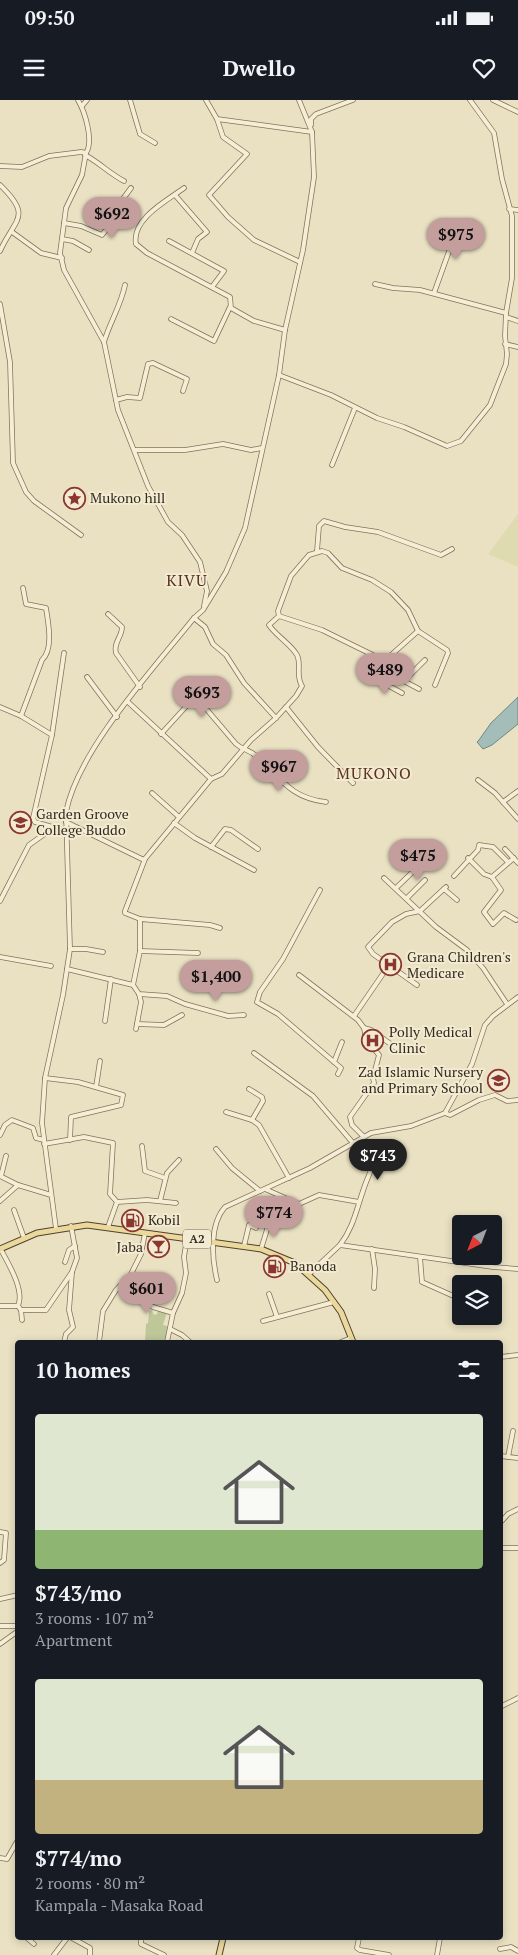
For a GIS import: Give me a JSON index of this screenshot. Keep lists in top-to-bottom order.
{
  "streets": {
    "main road": ["A2"]
  },
  "districts": ["KIVU", "MUKONO"],
  "places": {
    "place": ["Mukono hill"],
    "school or university": ["Garden Groove College Buddo", "Zad Islamic Nursery and Primary School"],
    "hospital": ["Grana Children's Medicare", "Polly Medical Clinic"],
    "fuel station": ["Kobil", "Banoda"],
    "bar": ["Jaba"]
  },
  "north": "bottom left",
  "page": {
    "status": "09:50",
    "header": "Dwello",
    "price": [
      "$692",
      "$975",
      "$489",
      "$693",
      "$967",
      "$475",
      "$1,400",
      "$743",
      "$774",
      "$601"
    ],
    "heading": "10 homes",
    "list": [
      {
        "name": "$743/mo",
        "note": "3 rooms · 107 m² · Apartment"
      },
      {
        "name": "$774/mo",
        "note": "2 rooms · 80 m² · Kampala - Masaka Road"
      }
    ]
  }
}
